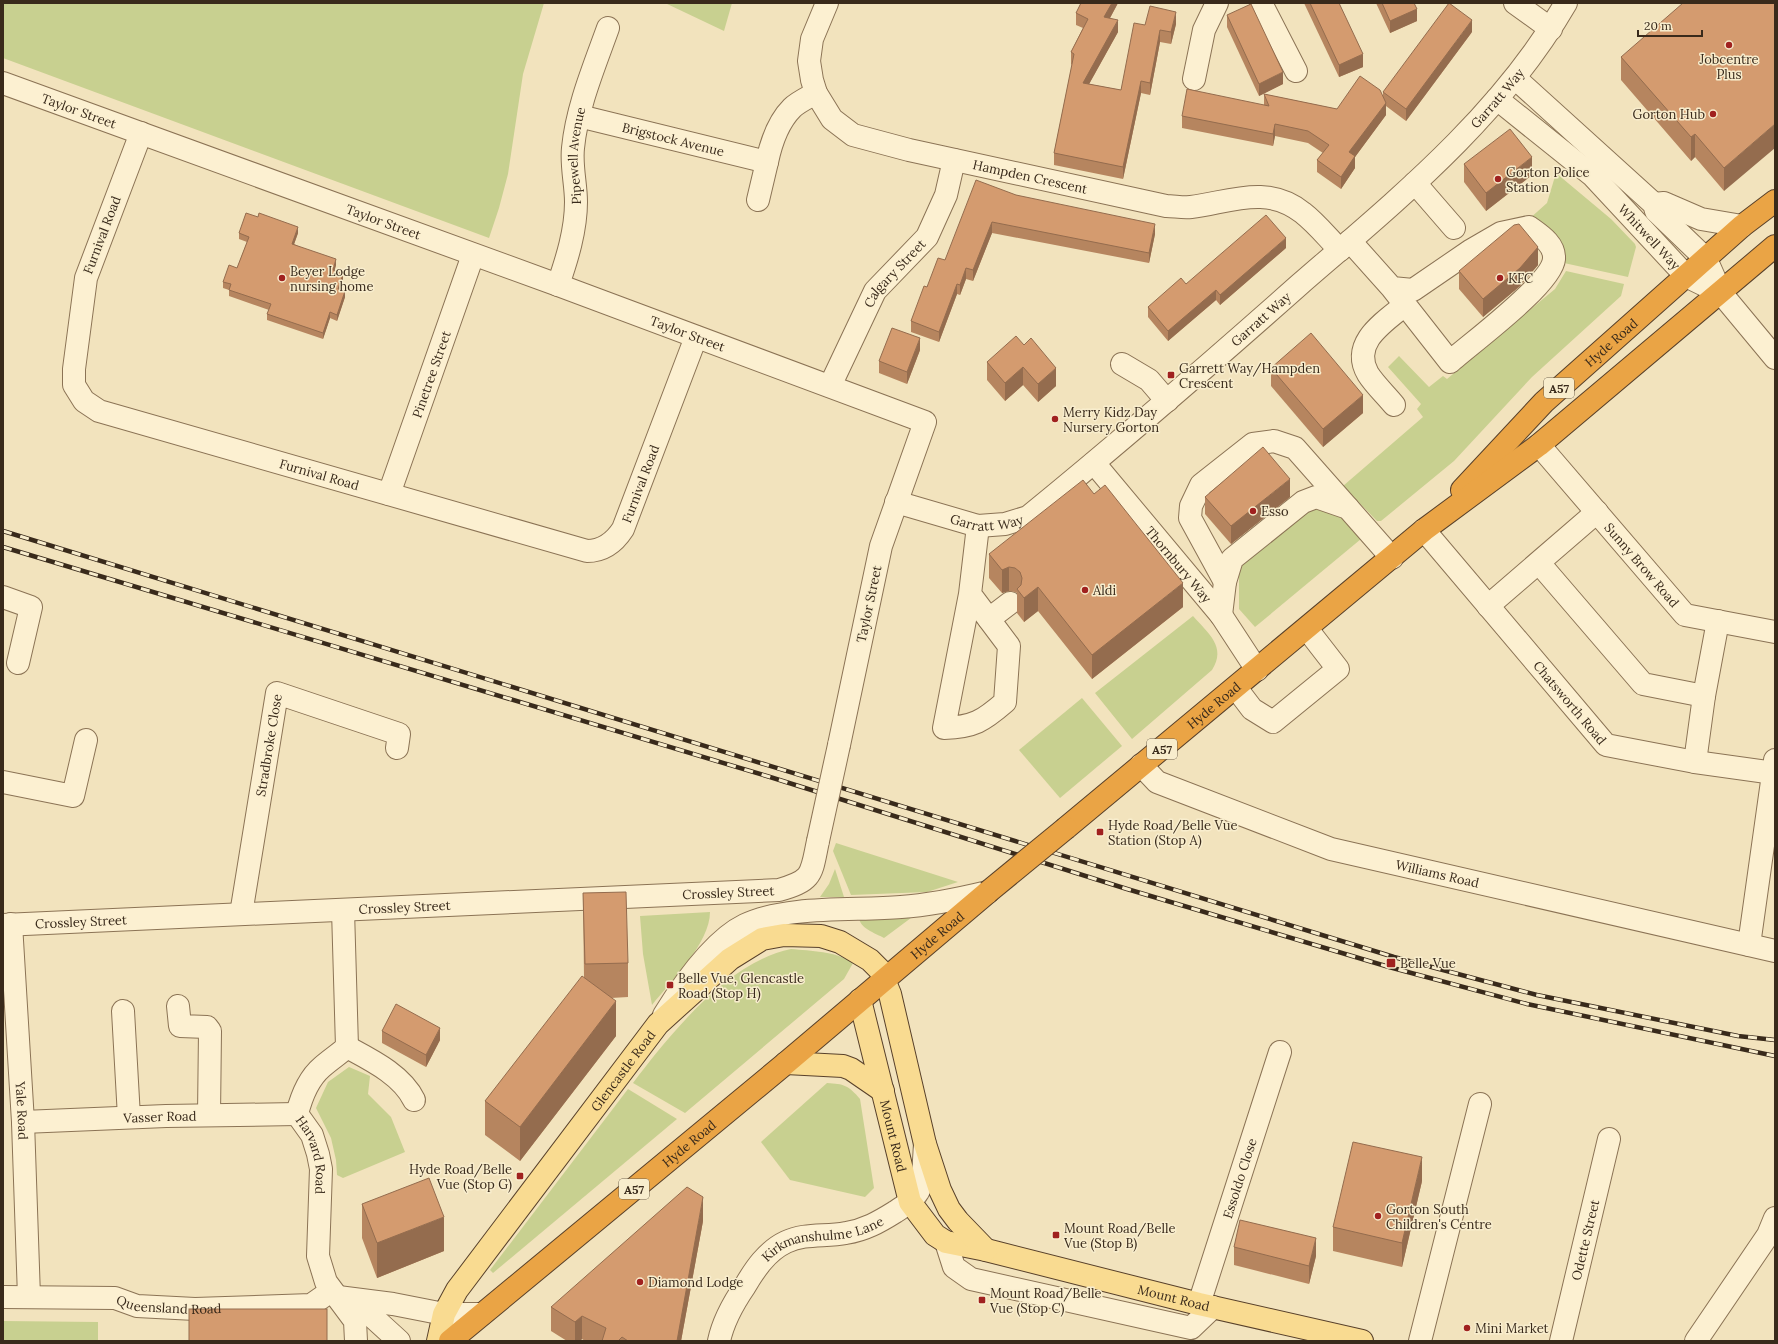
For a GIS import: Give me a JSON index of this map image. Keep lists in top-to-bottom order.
{
  "streets": {
    "highway": ["Hyde Road", "A57"],
    "main road": ["Glencastle Road", "Mount Road"],
    "street": [
      "Garratt Way",
      "Taylor Street",
      "Brigstock Avenue",
      "Pipewell Avenue",
      "Hampden Crescent",
      "Furnival Road",
      "Whitwell Way",
      "Calgary Street",
      "Pinetree Street",
      "Sunny Brow Road",
      "Thornbury Way",
      "Chatsworth Road",
      "Stradbroke Close",
      "Williams Road",
      "Crossley Street",
      "Yale Road",
      "Vasser Road",
      "Harvard Road",
      "Essoldo Close",
      "Kirkmanshulme Lane",
      "Odette Street",
      "Queensland Road"
    ]
  },
  "crossings": [
    ["Garratt Way", "Taylor Street"],
    ["Garratt Way", "Hampden Crescent"],
    ["Garratt Way", "Whitwell Way"],
    ["Garratt Way", "Thornbury Way"],
    ["Taylor Street", "Pipewell Avenue"],
    ["Taylor Street", "Furnival Road"],
    ["Taylor Street", "Calgary Street"],
    ["Taylor Street", "Pinetree Street"],
    ["Taylor Street", "Crossley Street"],
    ["Brigstock Avenue", "Pipewell Avenue"],
    ["Hampden Crescent", "Calgary Street"],
    ["Furnival Road", "Pinetree Street"],
    ["Whitwell Way", "Hyde Road"],
    ["Hyde Road", "Sunny Brow Road"],
    ["Hyde Road", "Thornbury Way"],
    ["Hyde Road", "Chatsworth Road"],
    ["Hyde Road", "Williams Road"],
    ["Hyde Road", "Glencastle Road"],
    ["Hyde Road", "Mount Road"],
    ["Stradbroke Close", "Crossley Street"],
    ["Crossley Street", "Yale Road"],
    ["Yale Road", "Vasser Road"],
    ["Yale Road", "Queensland Road"],
    ["Vasser Road", "Harvard Road"],
    ["Mount Road", "Essoldo Close"],
    ["Mount Road", "Kirkmanshulme Lane"],
    ["Harvard Road", "Queensland Road"]
  ],
  "places": {
    "other": [
      "Jobcentre Plus",
      "Gorton Hub",
      "Gorton Police Station",
      "Beyer Lodge nursing home",
      "KFC",
      "Merry Kidz Day Nursery Gorton",
      "Esso",
      "Aldi",
      "Gorton South Children's Centre",
      "Diamond Lodge",
      "Mini Market"
    ],
    "transit": [
      "Garrett Way/Hampden Crescent",
      "Hyde Road/Belle Vue Station (Stop A)",
      "Belle Vue",
      "Belle Vue, Glencastle Road (Stop H)",
      "Hyde Road/Belle Vue (Stop G)",
      "Mount Road/Belle Vue (Stop B)",
      "Mount Road/Belle Vue (Stop C)"
    ]
  },
  "scale_bar": "20 m"
}
